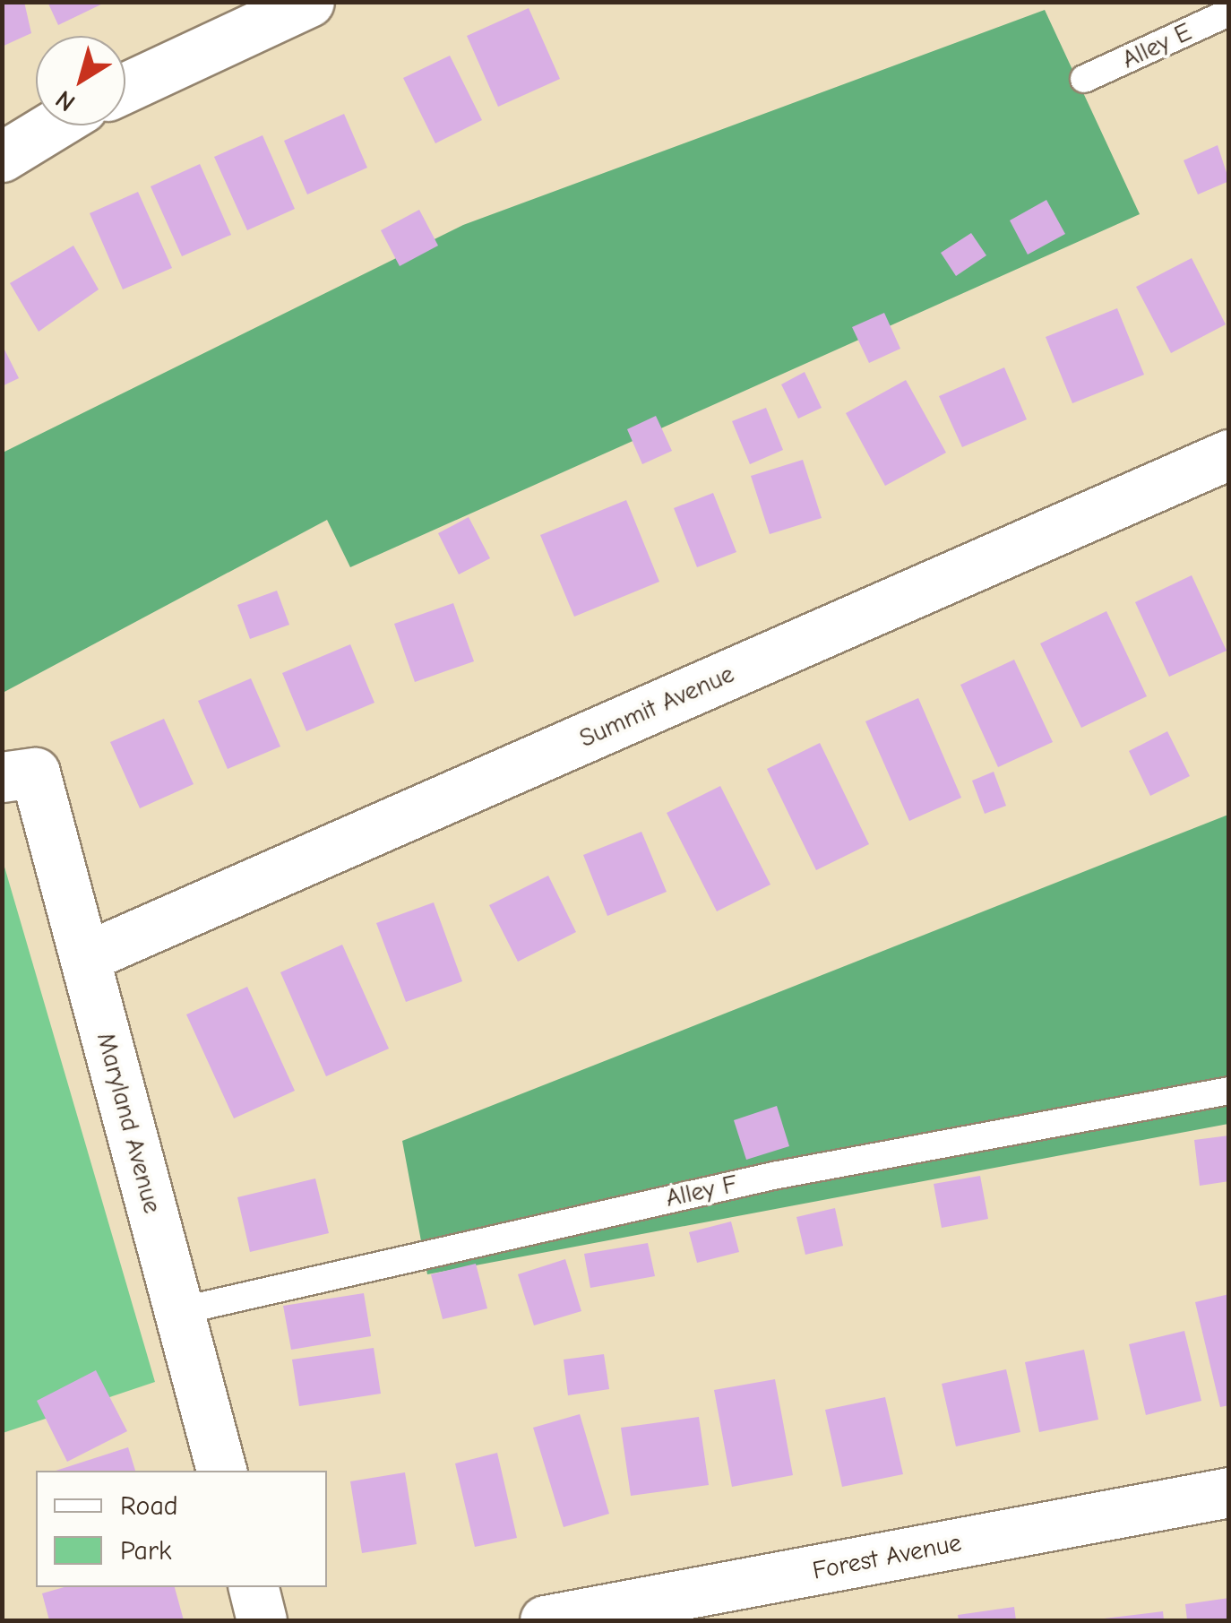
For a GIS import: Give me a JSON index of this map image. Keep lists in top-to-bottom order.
{
  "streets": {
    "street": ["Summit Avenue", "Maryland Avenue", "Forest Avenue"],
    "lane": ["Alley E", "Alley F"]
  },
  "crossings": [
    ["Summit Avenue", "Maryland Avenue"],
    ["Maryland Avenue", "Alley F"]
  ],
  "legend": ["Road", "Park"],
  "north": "bottom left"
}
